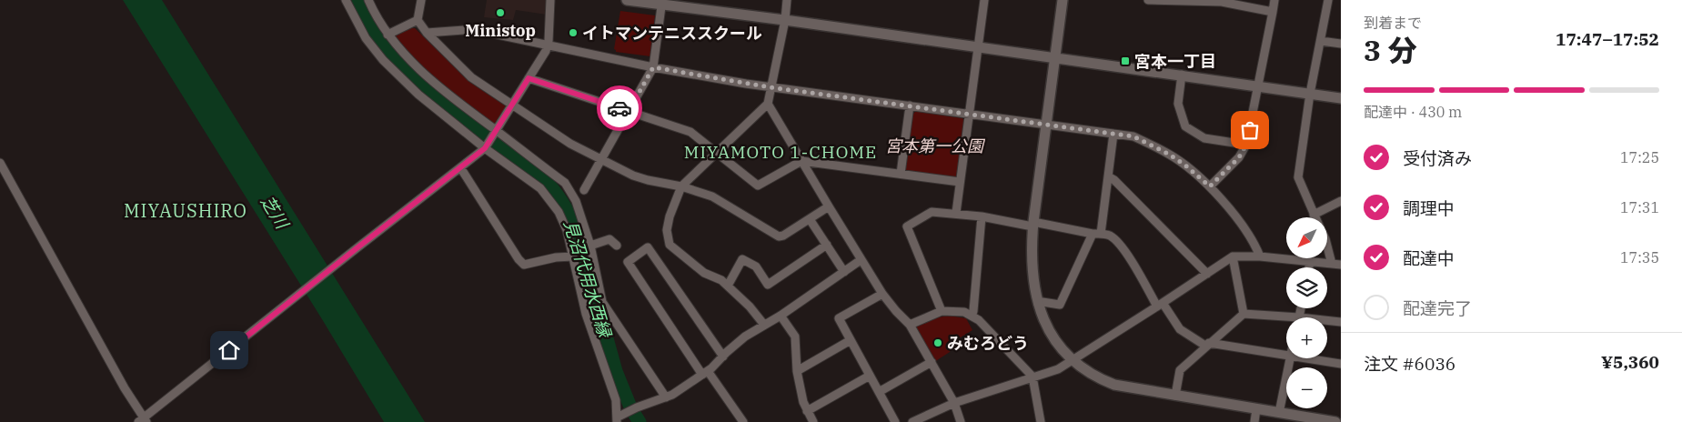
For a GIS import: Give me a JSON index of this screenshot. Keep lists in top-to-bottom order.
{
  "districts": ["MIYAMOTO 1-CHOME", "MIYAUSHIRO"],
  "water": ["芝川", "見沼代用水西縁"],
  "parks": ["宮本第一公園"],
  "places": {
    "other": ["Ministop", "イトマンテニススクール", "みむろどう"],
    "transit": ["宮本一丁目"]
  },
  "north": "bottom left",
  "page": {
    "heading": ["3 分", "到着まで", "17:47–17:52"],
    "panel": ["注文 #6036", "¥5,360"],
    "bar": "配達中 · 430 m",
    "list": [
      ["受付済み", "17:25"],
      ["調理中", "17:31"],
      ["配達中", "17:35"],
      "配達完了"
    ],
    "map_buttons": ["+", "−"]
  }
}
